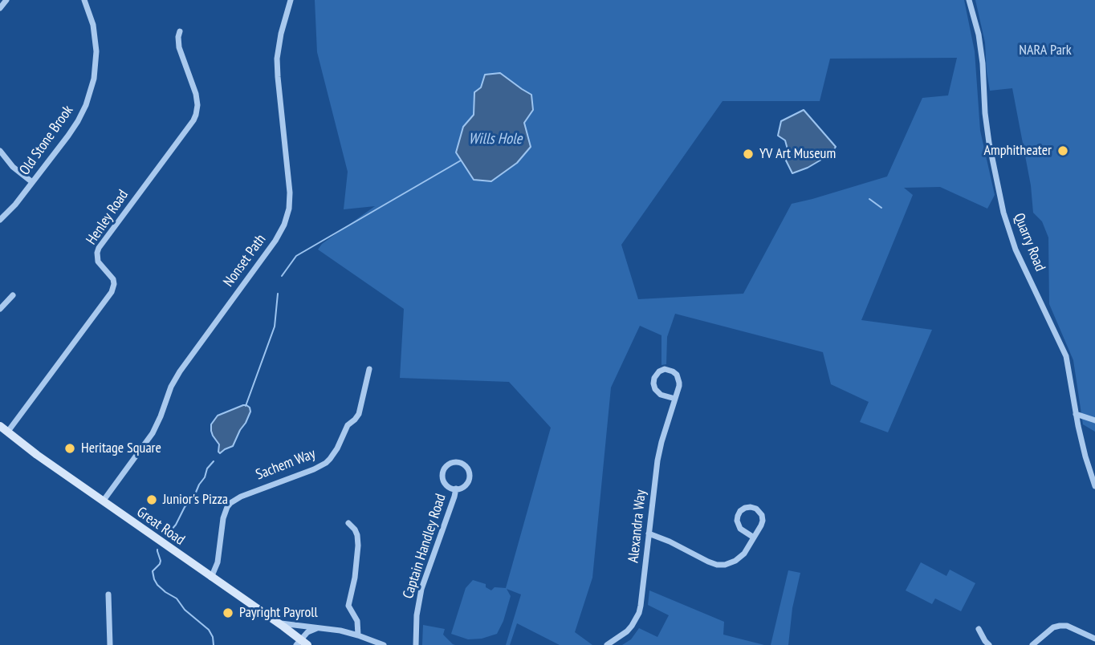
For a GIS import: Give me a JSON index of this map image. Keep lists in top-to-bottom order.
{
  "streets": {
    "main road": ["Great Road"],
    "street": [
      "Old Stone Brook",
      "Henley Road",
      "Quarry Road",
      "Nonset Path",
      "Sachem Way",
      "Alexandra Way",
      "Captain Handley Road"
    ]
  },
  "crossings": [
    ["Henley Road", "Great Road"],
    ["Nonset Path", "Great Road"],
    ["Sachem Way", "Great Road"]
  ],
  "water": ["Wills Hole"],
  "parks": ["NARA Park"],
  "places": [
    "Amphitheater",
    "YV Art Museum",
    "Heritage Square",
    "Junior's Pizza",
    "Payright Payroll"
  ]
}
